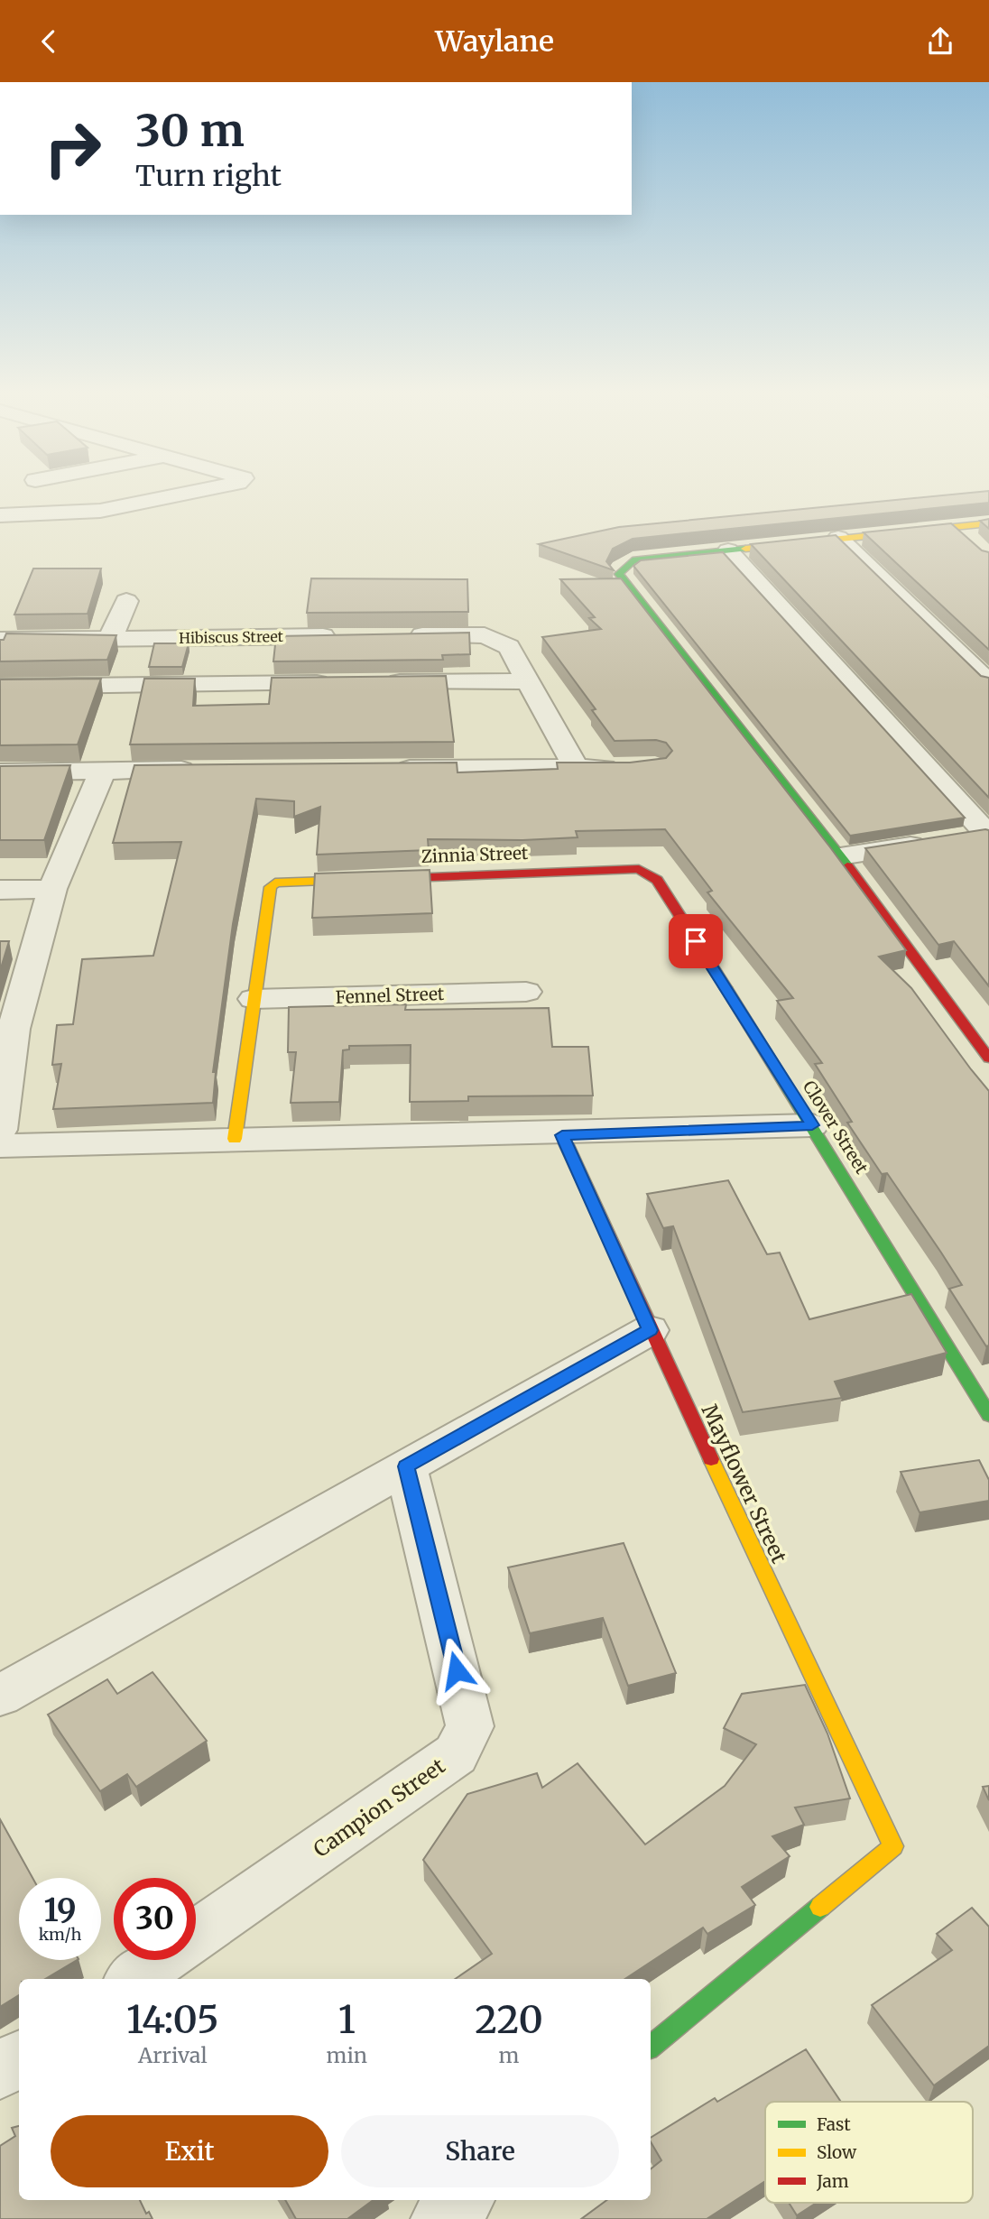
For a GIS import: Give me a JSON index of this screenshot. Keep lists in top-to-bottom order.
{
  "streets": {
    "street": [
      "Hibiscus Street",
      "Zinnia Street",
      "Fennel Street",
      "Clover Street",
      "Mayflower Street",
      "Campion Street"
    ]
  },
  "crossings": [
    ["Zinnia Street", "Fennel Street"],
    ["Zinnia Street", "Clover Street"]
  ],
  "legend": ["Fast", "Slow", "Jam"],
  "page": {
    "header": "Waylane",
    "turn": ["30 m", "Turn right"],
    "speed": "19 km/h",
    "limit": "30",
    "eta": [
      "14:05",
      "Arrival",
      "1",
      "min",
      "220",
      "m"
    ],
    "buttons": ["Exit", "Share"]
  }
}
